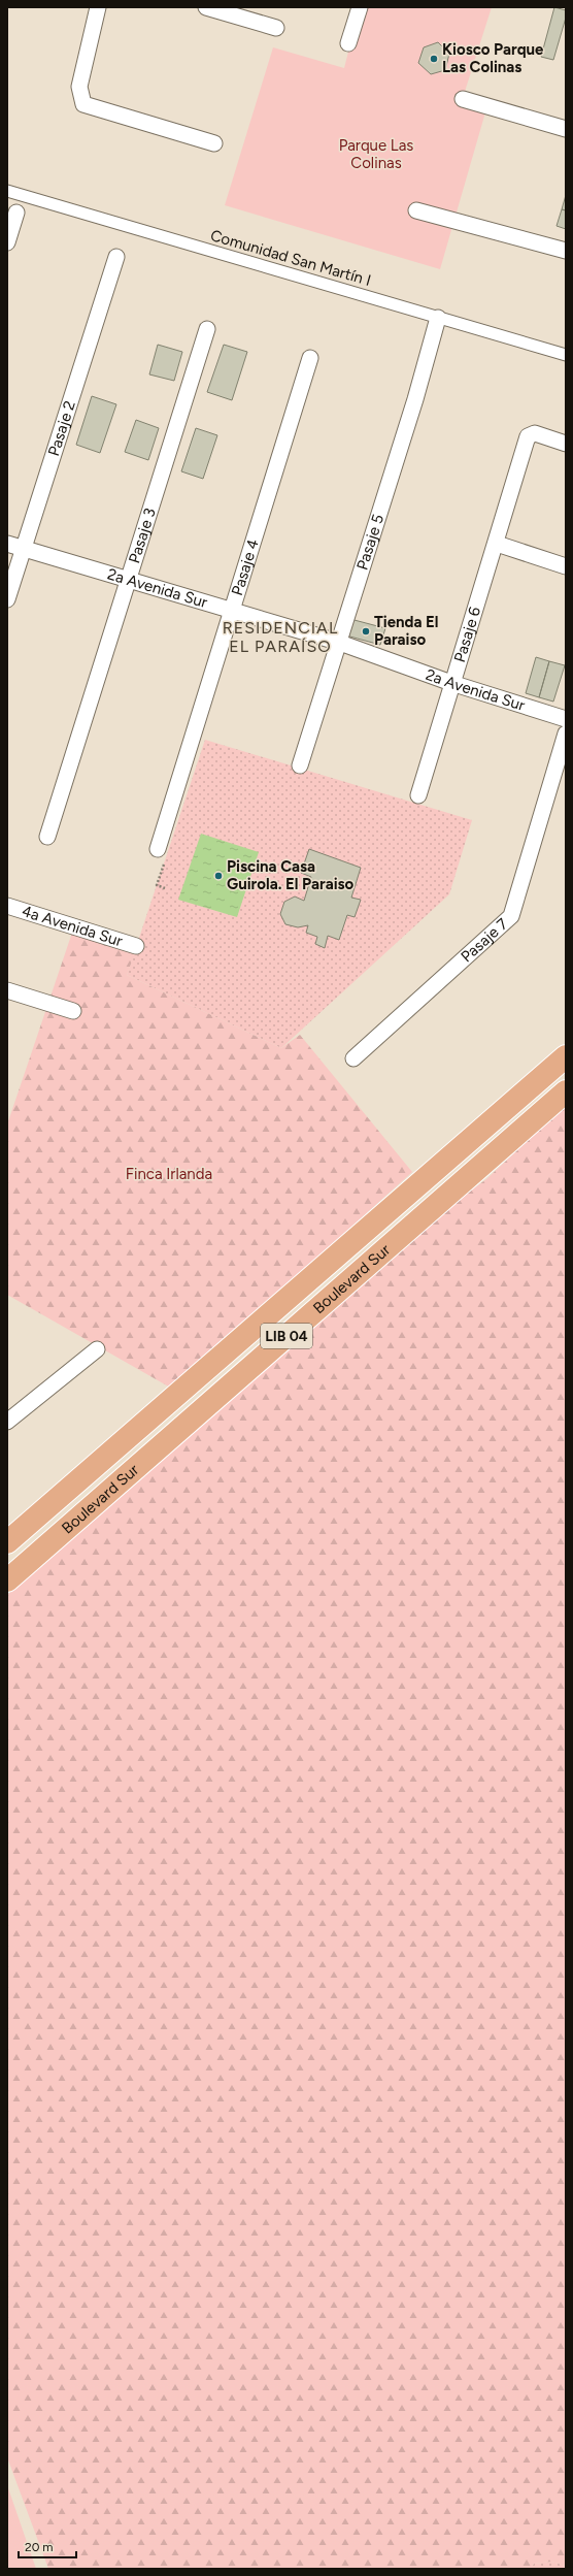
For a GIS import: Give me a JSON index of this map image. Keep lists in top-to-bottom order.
{
  "streets": {
    "highway": ["Boulevard Sur", "LIB 04"],
    "street": [
      "Comunidad San Martín I",
      "Pasaje 2",
      "Pasaje 3",
      "Pasaje 5",
      "Pasaje 4",
      "2a Avenida Sur",
      "Pasaje 6",
      "4a Avenida Sur",
      "Pasaje 7"
    ]
  },
  "crossings": [
    ["Comunidad San Martín I", "Pasaje 5"],
    ["Pasaje 2", "2a Avenida Sur"],
    ["Pasaje 3", "2a Avenida Sur"],
    ["Pasaje 5", "2a Avenida Sur"],
    ["Pasaje 4", "2a Avenida Sur"],
    ["2a Avenida Sur", "Pasaje 6"]
  ],
  "districts": ["RESIDENCIAL EL PARAÍSO"],
  "parks": ["Parque Las Colinas", "Finca Irlanda"],
  "places": ["Kiosco Parque Las Colinas", "Tienda El Paraiso", "Piscina Casa Guirola. El Paraiso"],
  "scale_bar": "20 m"
}
